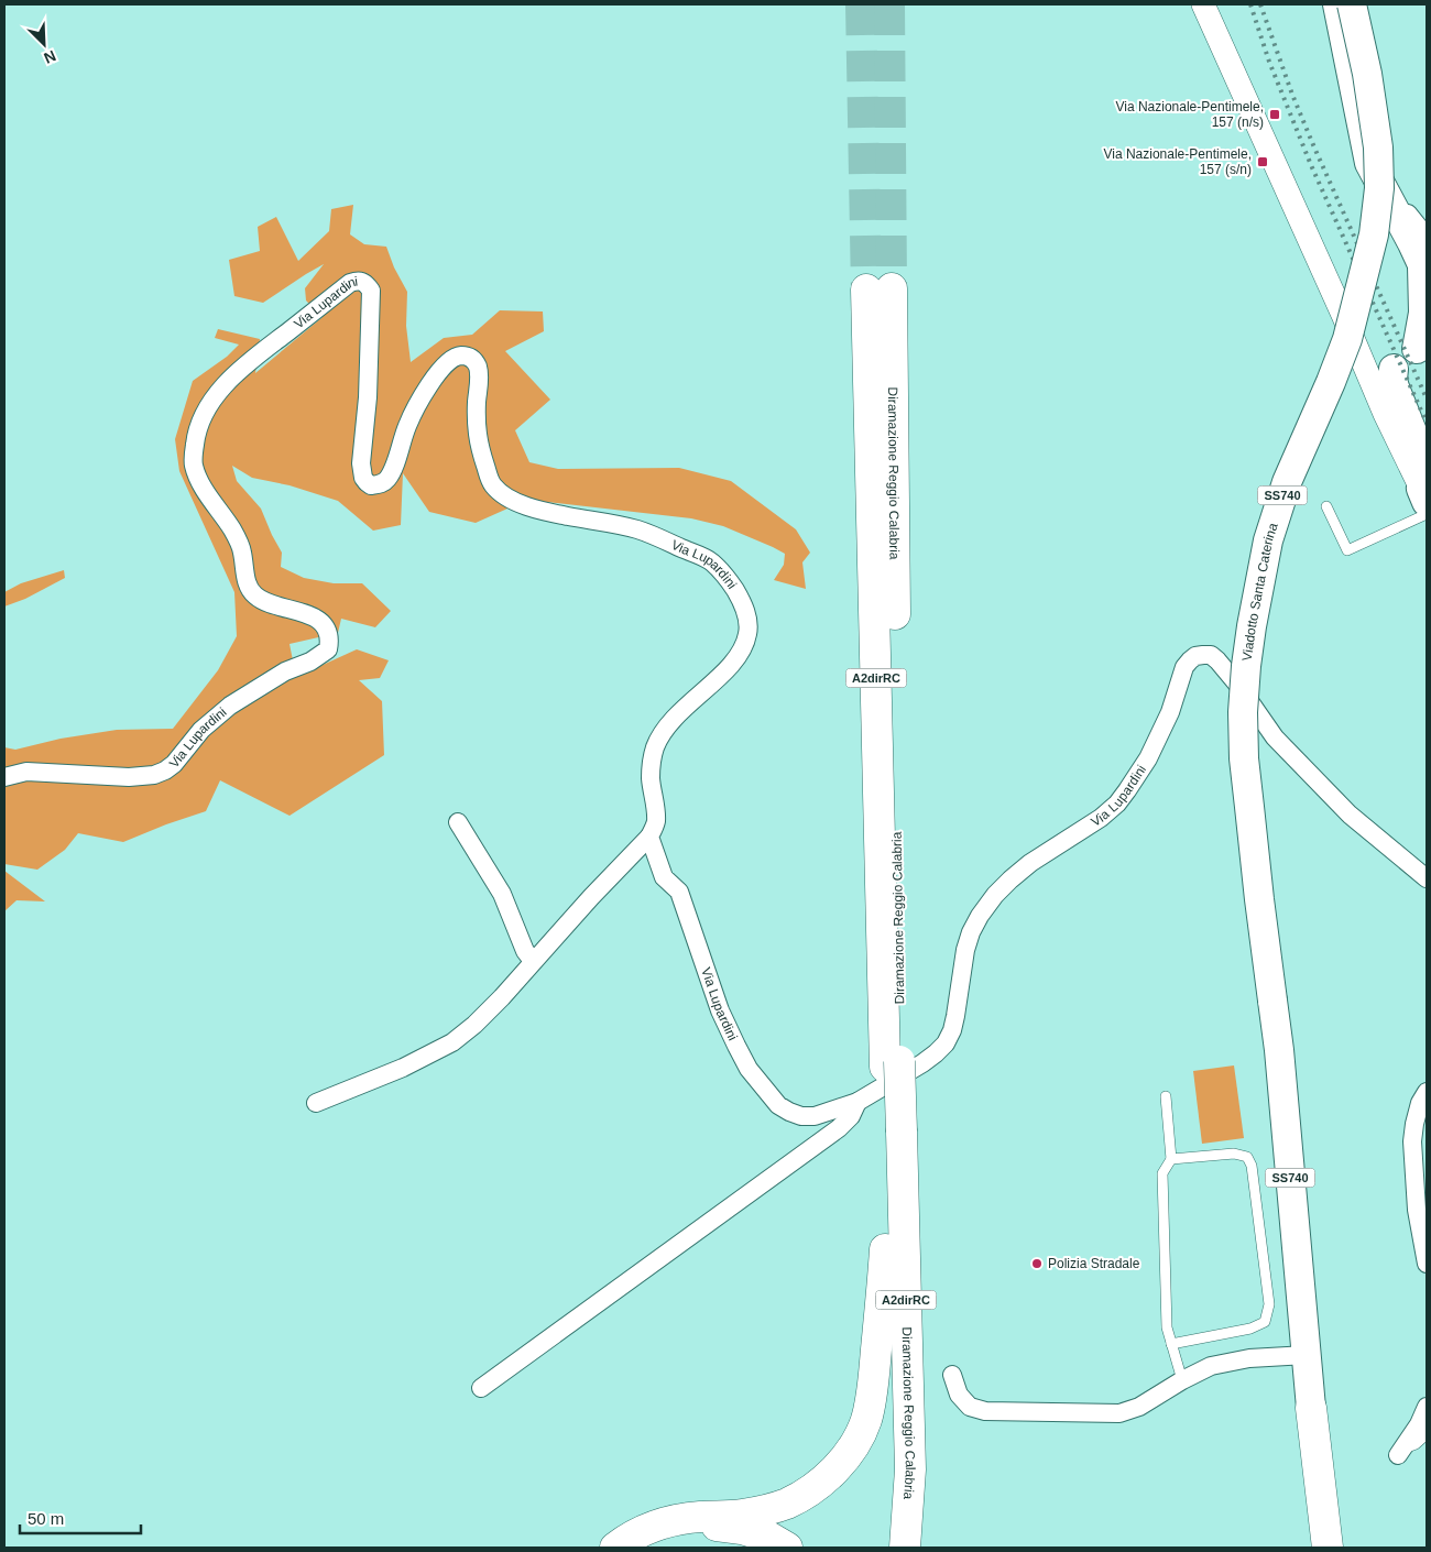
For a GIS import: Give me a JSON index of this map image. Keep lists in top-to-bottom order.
{
  "streets": {
    "highway": ["Diramazione Reggio Calabria", "A2dirRC"],
    "main road": ["SS740", "Viadotto Santa Caterina"],
    "street": ["Via Lupardini"]
  },
  "places": {
    "transit": ["Via Nazionale-Pentimele, 157 (n/s)", "Via Nazionale-Pentimele, 157 (s/n)"],
    "other": ["Polizia Stradale"]
  },
  "scale_bar": "50 m",
  "north": "bottom right"
}
